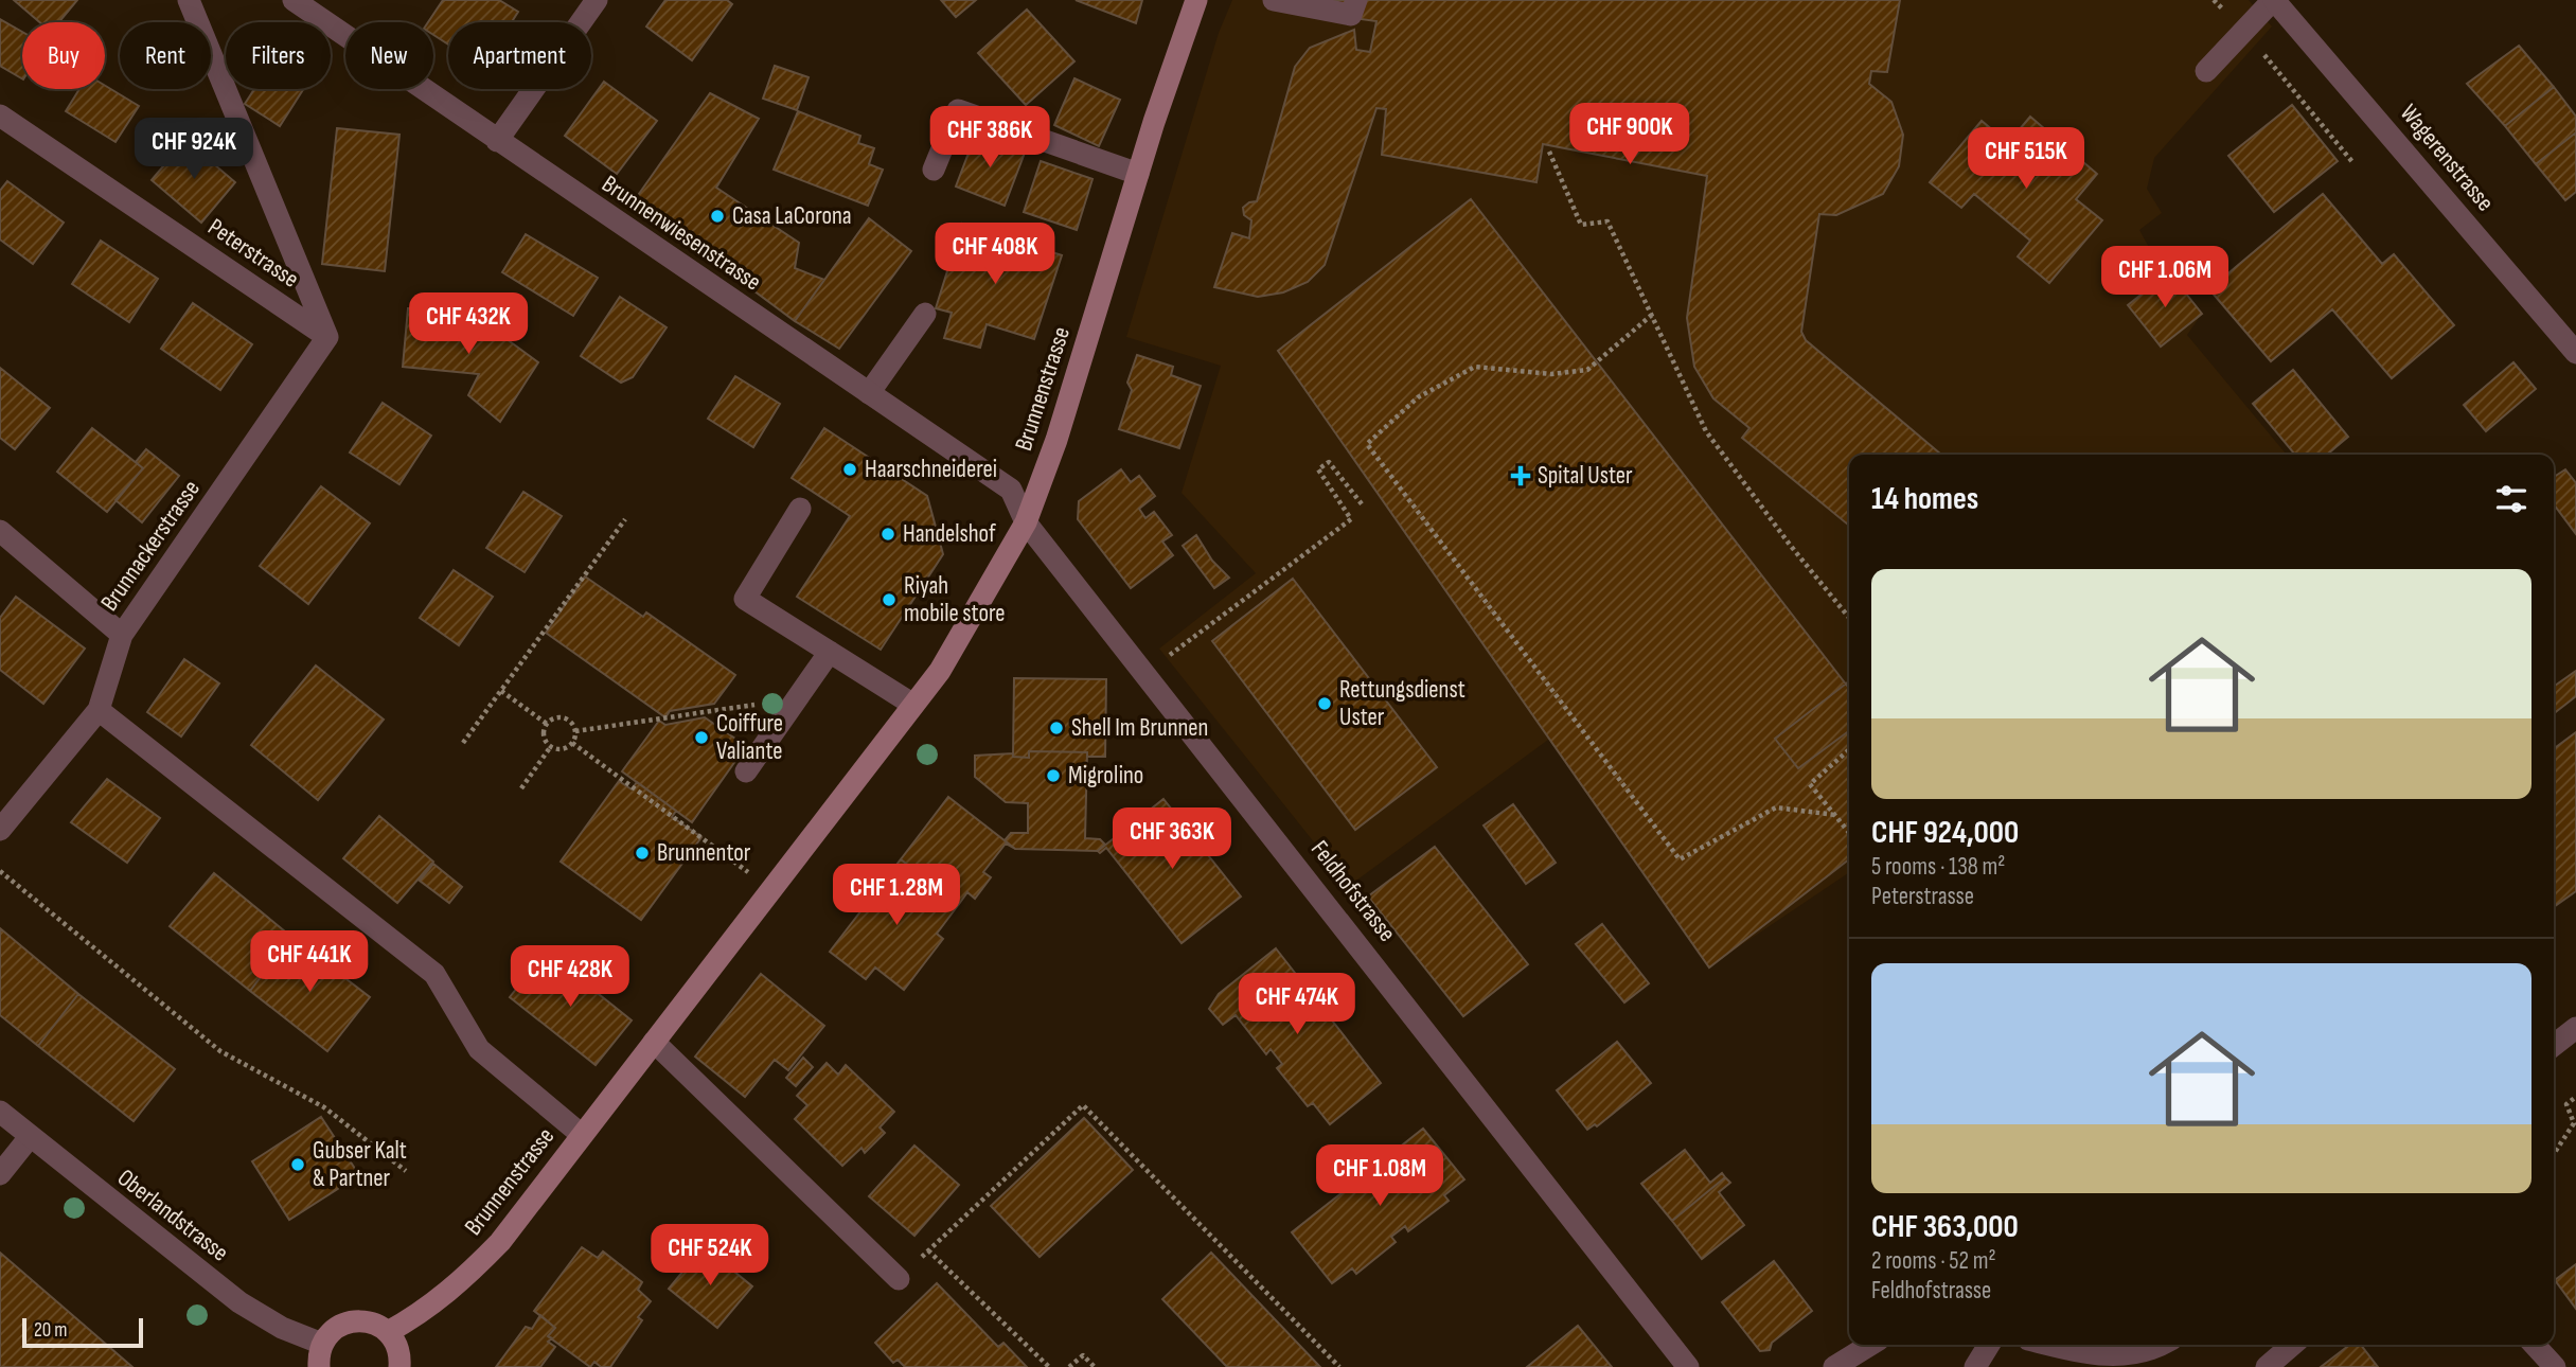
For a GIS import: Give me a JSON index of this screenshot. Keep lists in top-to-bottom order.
{
  "streets": {
    "main road": ["Brunnenstrasse"],
    "street": [
      "Wagerenstrasse",
      "Brunnenwiesenstrasse",
      "Peterstrasse",
      "Brunnackerstrasse",
      "Feldhofstrasse",
      "Oberlandstrasse"
    ]
  },
  "crossings": [
    ["Brunnenwiesenstrasse", "Brunnenstrasse"],
    ["Brunnenwiesenstrasse", "Feldhofstrasse"],
    ["Peterstrasse", "Brunnackerstrasse"],
    ["Brunnenstrasse", "Feldhofstrasse"]
  ],
  "places": {
    "other": [
      "Casa LaCorona",
      "Haarschneiderei",
      "Handelshof",
      "Riyah mobile store",
      "Rettungsdienst Uster",
      "Shell Im Brunnen",
      "Coiffure Valiante",
      "Migrolino",
      "Brunnentor",
      "Gubser Kalt & Partner"
    ],
    "health": ["Spital Uster"]
  },
  "scale_bar": "20 m",
  "page": {
    "chip": [
      "Buy",
      "Rent",
      "Filters",
      "New",
      "Apartment"
    ],
    "price": [
      "CHF 900K",
      "CHF 386K",
      "CHF 924K",
      "CHF 515K",
      "CHF 408K",
      "CHF 1.06M",
      "CHF 432K",
      "CHF 363K",
      "CHF 1.28M",
      "CHF 441K",
      "CHF 428K",
      "CHF 474K",
      "CHF 1.08M",
      "CHF 524K"
    ],
    "heading": "14 homes",
    "list": [
      {
        "name": "CHF 924,000",
        "note": "5 rooms · 138 m² · Peterstrasse"
      },
      {
        "name": "CHF 363,000",
        "note": "2 rooms · 52 m² · Feldhofstrasse"
      }
    ],
    "scale": "20 m"
  }
}
